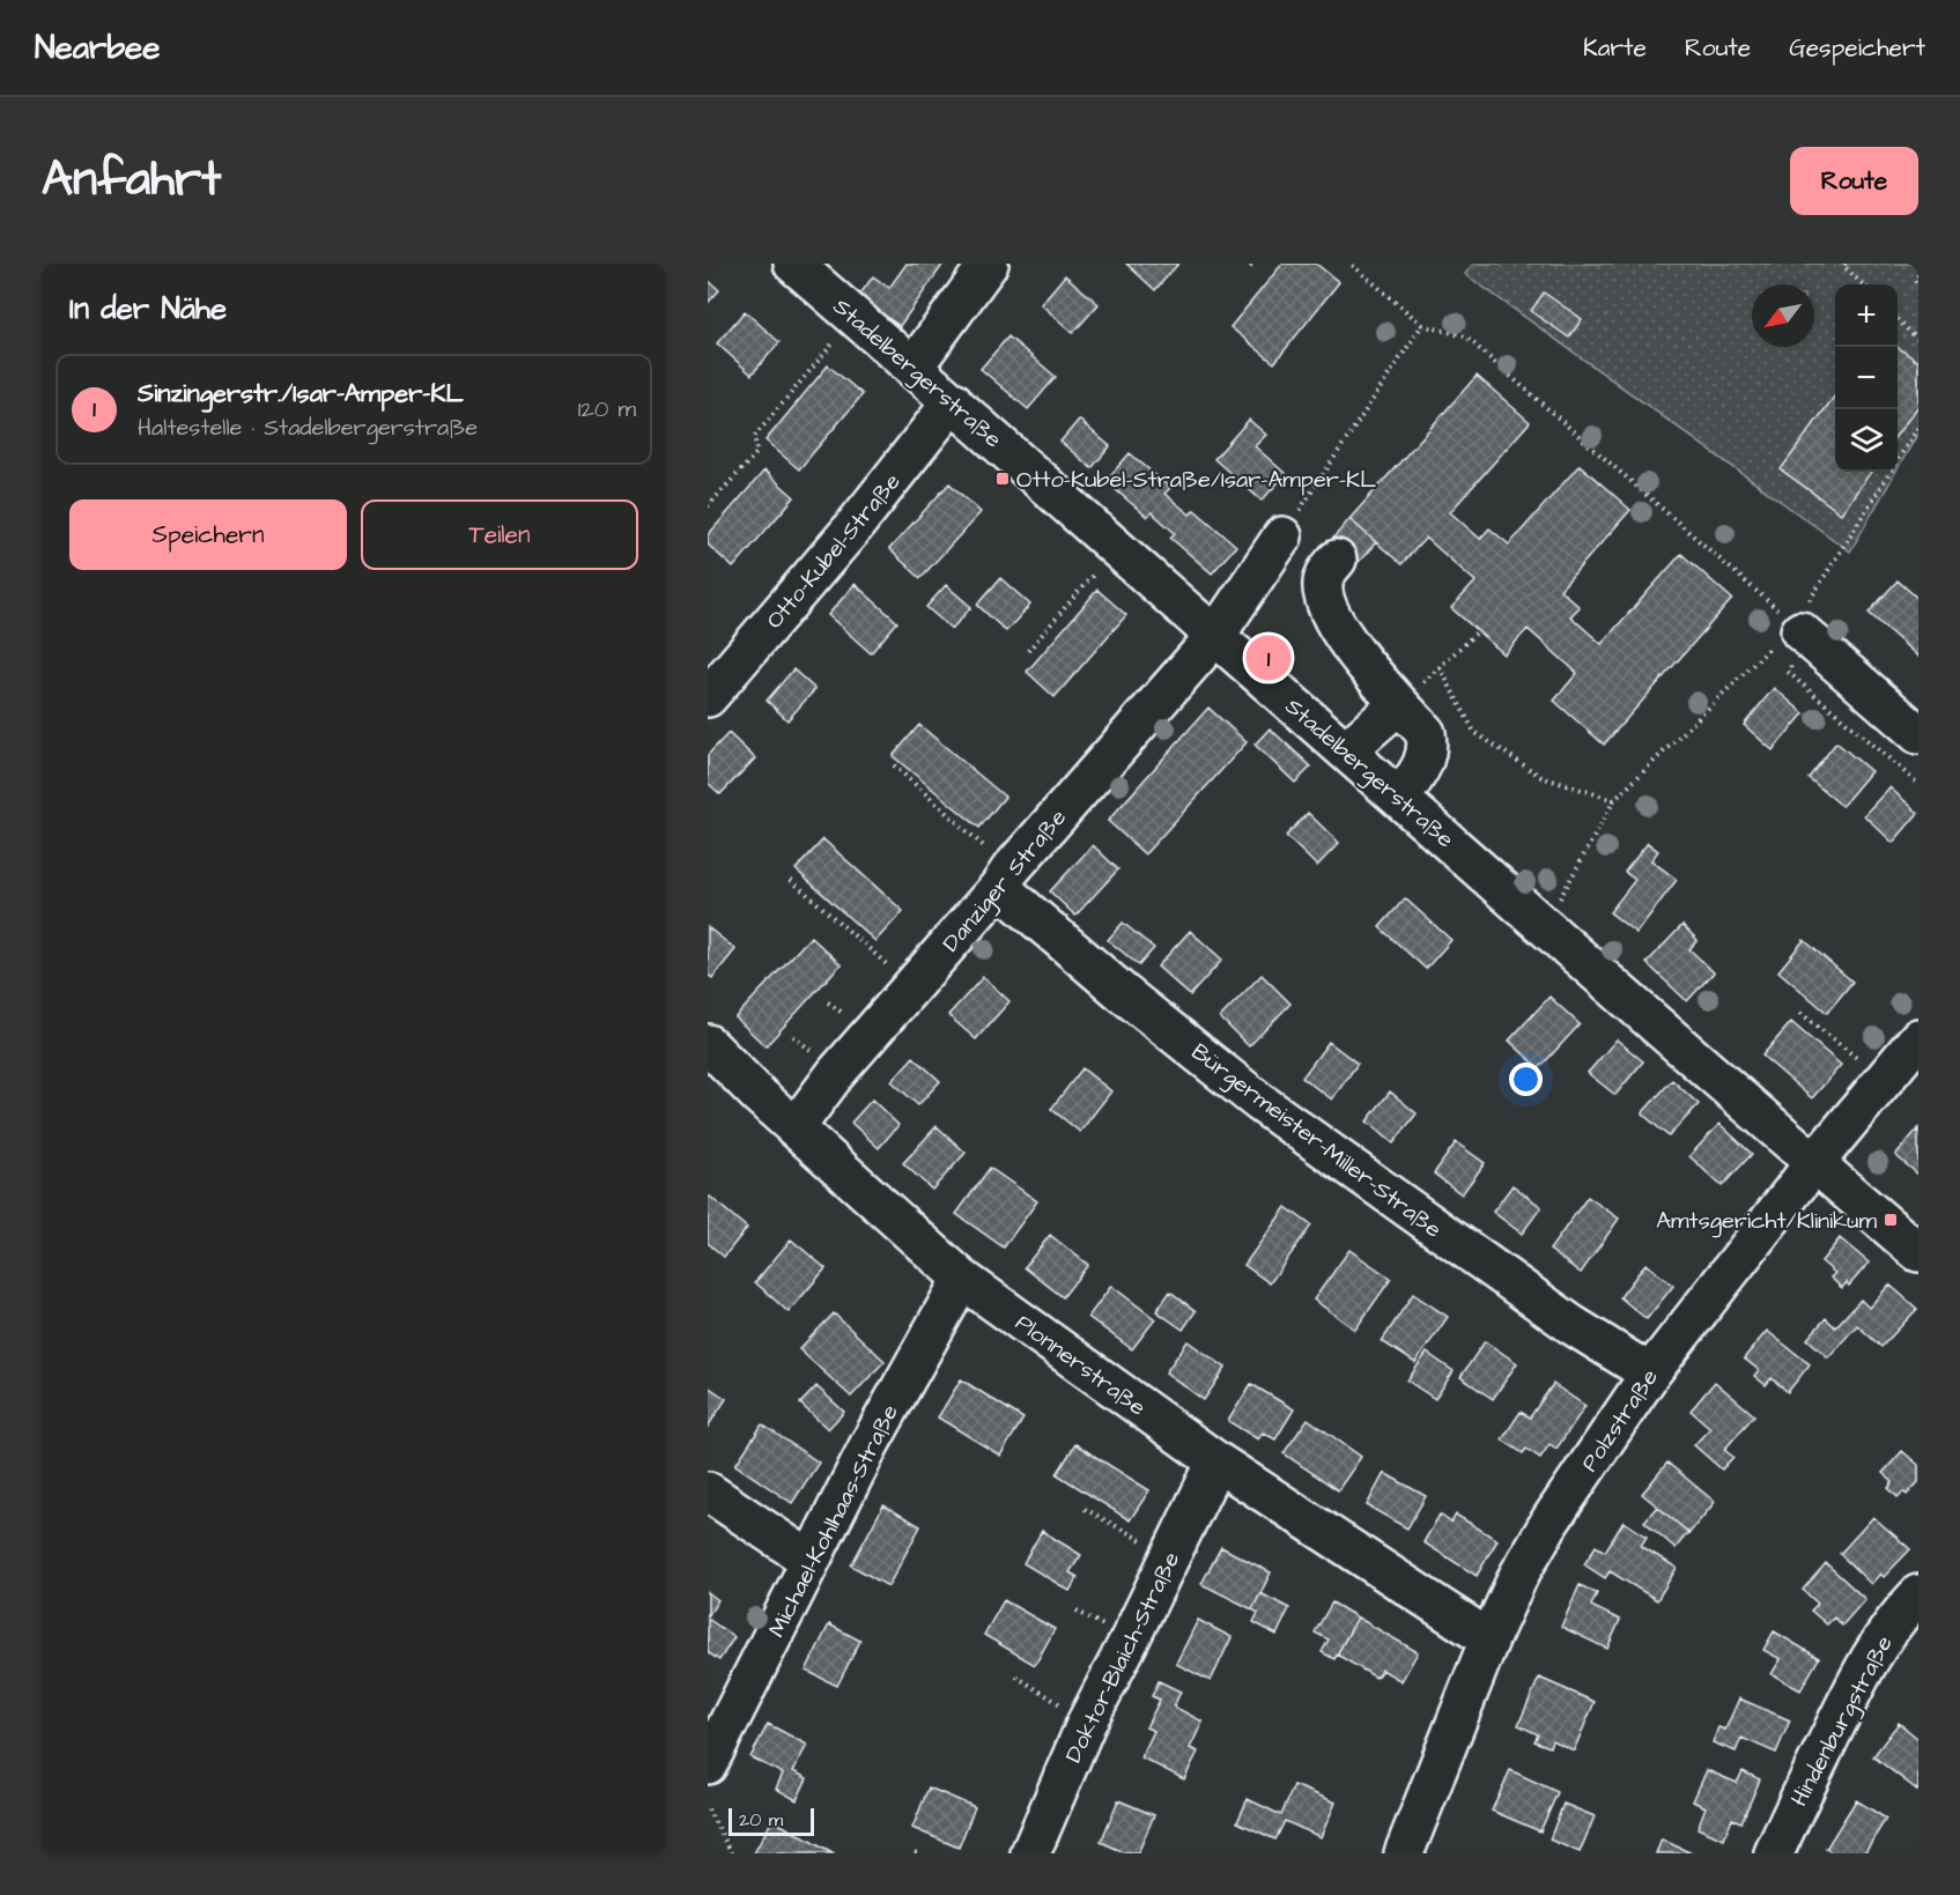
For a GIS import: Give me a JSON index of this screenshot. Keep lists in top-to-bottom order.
{
  "streets": {
    "street": [
      "Stadelbergerstraße",
      "Otto-Kubel-Straße",
      "Danziger Straße",
      "Bürgermeister-Miller-Straße",
      "Plonnerstraße",
      "Polzstraße",
      "Michael-Kohlhaas-Straße",
      "Doktor-Blaich-Straße",
      "Hindenburgstraße"
    ]
  },
  "crossings": [
    ["Stadelbergerstraße", "Otto-Kubel-Straße"],
    ["Stadelbergerstraße", "Danziger Straße"],
    ["Stadelbergerstraße", "Polzstraße"],
    ["Danziger Straße", "Bürgermeister-Miller-Straße"],
    ["Danziger Straße", "Plonnerstraße"],
    ["Bürgermeister-Miller-Straße", "Polzstraße"],
    ["Plonnerstraße", "Polzstraße"],
    ["Plonnerstraße", "Michael-Kohlhaas-Straße"],
    ["Plonnerstraße", "Doktor-Blaich-Straße"]
  ],
  "places": {
    "transit": ["Otto-Kubel-Straße/Isar-Amper-KL", "Amtsgericht/Klinikum"]
  },
  "scale_bar": "20 m",
  "north": "bottom left",
  "page": {
    "header": "Nearbee",
    "nav": ["Karte", "Route", "Gespeichert"],
    "title": "Anfahrt",
    "buttons": [
      "Route",
      ["Speichern", "Teilen"]
    ],
    "heading": "In der Nähe",
    "map_buttons": ["+", "−"],
    "list": [
      {
        "mark": "1",
        "name": "Sinzingerstr./Isar-Amper-KL",
        "note": "Haltestelle · Stadelbergerstraße",
        "value": "120 m"
      }
    ],
    "pins": "1",
    "scale": "20 m"
  }
}
